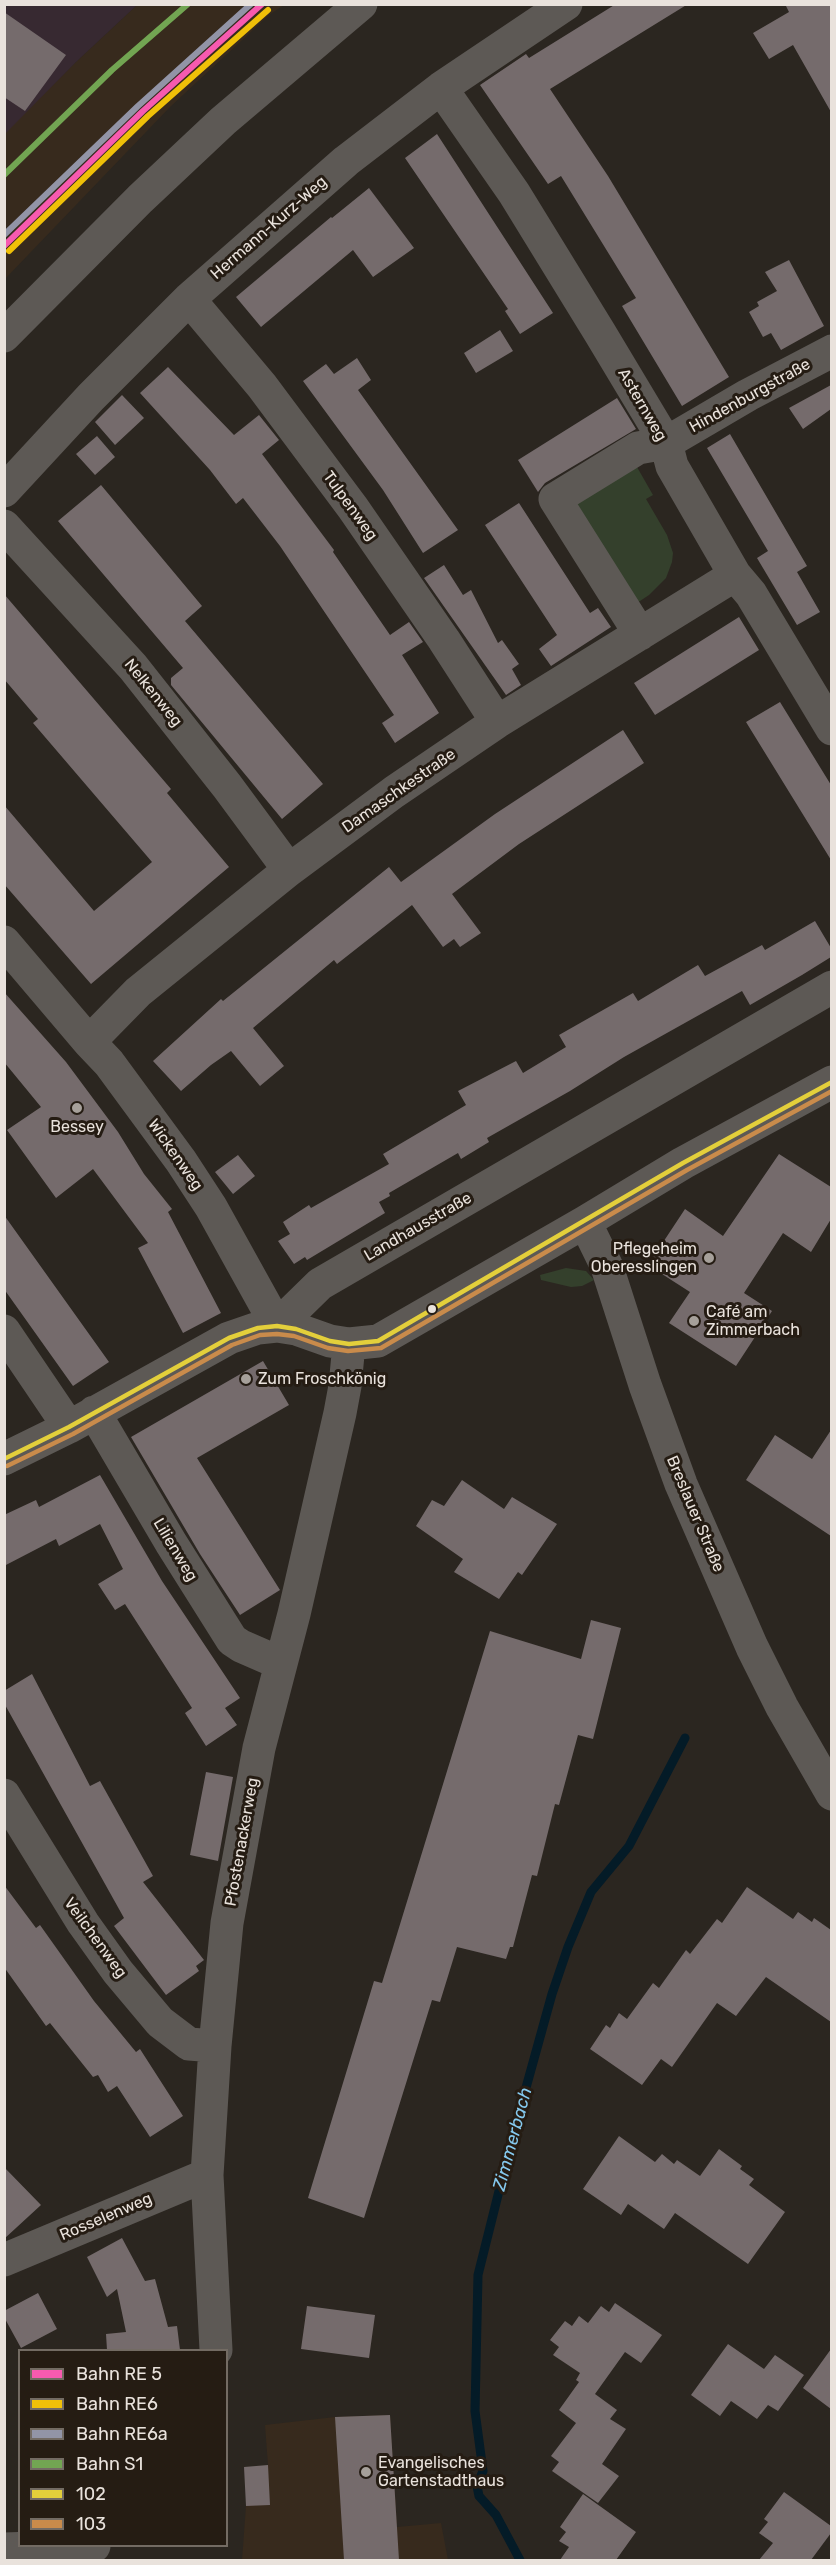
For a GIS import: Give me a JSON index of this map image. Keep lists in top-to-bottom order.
{
  "streets": {
    "street": [
      "Hermann-Kurz-Weg",
      "Hindenburgstraße",
      "Asternweg",
      "Tulpenweg",
      "Nelkenweg",
      "Damaschkestraße",
      "Wickenweg",
      "Landhausstraße",
      "Breslauer Straße",
      "Lilienweg",
      "Pfostenackerweg",
      "Veilchenweg",
      "Rosselenweg"
    ]
  },
  "crossings": [
    ["Hermann-Kurz-Weg", "Asternweg"],
    ["Hermann-Kurz-Weg", "Tulpenweg"],
    ["Hindenburgstraße", "Asternweg"],
    ["Hindenburgstraße", "Damaschkestraße"],
    ["Asternweg", "Damaschkestraße"],
    ["Tulpenweg", "Damaschkestraße"],
    ["Nelkenweg", "Damaschkestraße"],
    ["Damaschkestraße", "Wickenweg"],
    ["Wickenweg", "Landhausstraße"],
    ["Lilienweg", "Pfostenackerweg"],
    ["Pfostenackerweg", "Veilchenweg"],
    ["Pfostenackerweg", "Rosselenweg"]
  ],
  "water": ["Zimmerbach"],
  "places": [
    "Bessey",
    "Pflegeheim Oberesslingen",
    "Café am Zimmerbach",
    "Zum Froschkönig",
    "Evangelisches Gartenstadthaus"
  ],
  "lines": [
    "rail line RE6a",
    "rail line S1",
    "rail line RE6",
    "transit line 102",
    "transit line 103"
  ],
  "legend": [
    "Bahn RE 5",
    "Bahn RE6",
    "Bahn RE6a",
    "Bahn S1",
    "102",
    "103"
  ]
}
